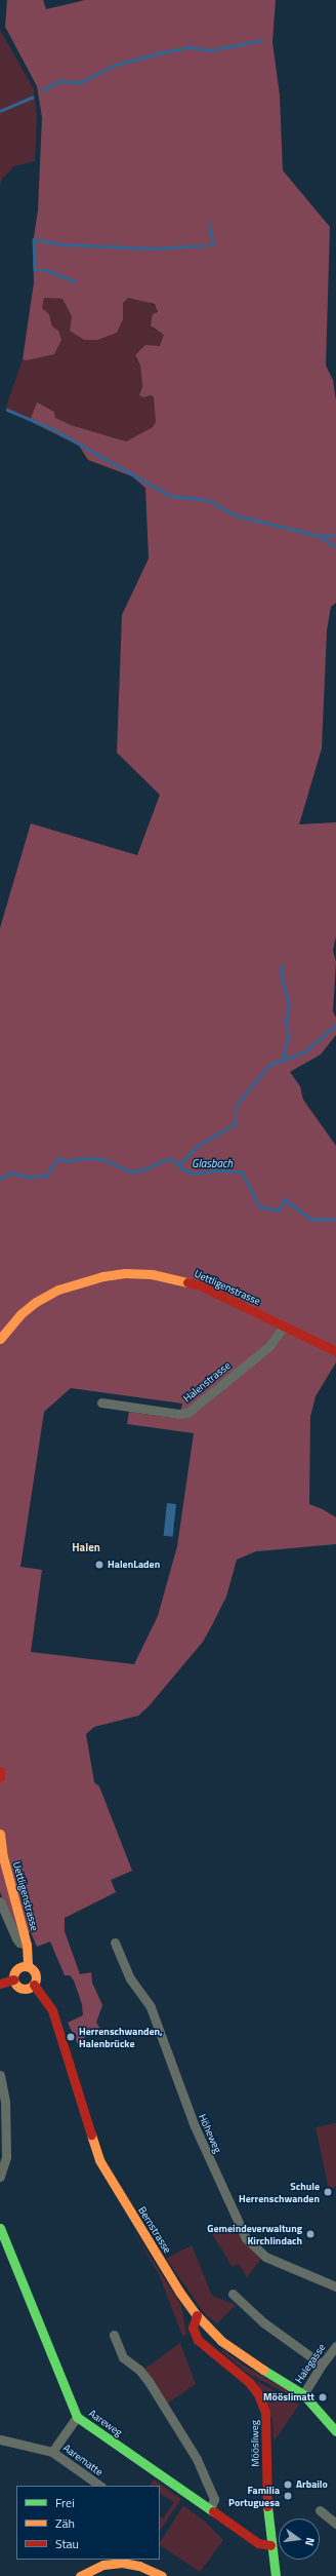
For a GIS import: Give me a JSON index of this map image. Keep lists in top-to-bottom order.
{
  "streets": {
    "main road": [
      "Uettligenstrasse",
      "Bernstrasse",
      "Aareweg",
      "Möösliweg"
    ],
    "street": [
      "Halenstrasse",
      "Höheweg",
      "Halegasse",
      "Aarematte"
    ]
  },
  "crossings": [
    ["Uettligenstrasse", "Halenstrasse"],
    ["Uettligenstrasse", "Bernstrasse"],
    ["Bernstrasse", "Halegasse"],
    ["Bernstrasse", "Möösliweg"],
    ["Aareweg", "Möösliweg"],
    ["Aareweg", "Aarematte"]
  ],
  "districts": ["Halen"],
  "water": ["Glasbach"],
  "places": [
    "HalenLaden",
    "Herrenschwanden, Halenbrücke",
    "Schule Herrenschwanden",
    "Gemeindeverwaltung Kirchlindach",
    "Mööslimatt",
    "Arbailo",
    "Familia Portuguesa"
  ],
  "legend": ["Frei", "Zäh", "Stau"],
  "north": "right"
}
